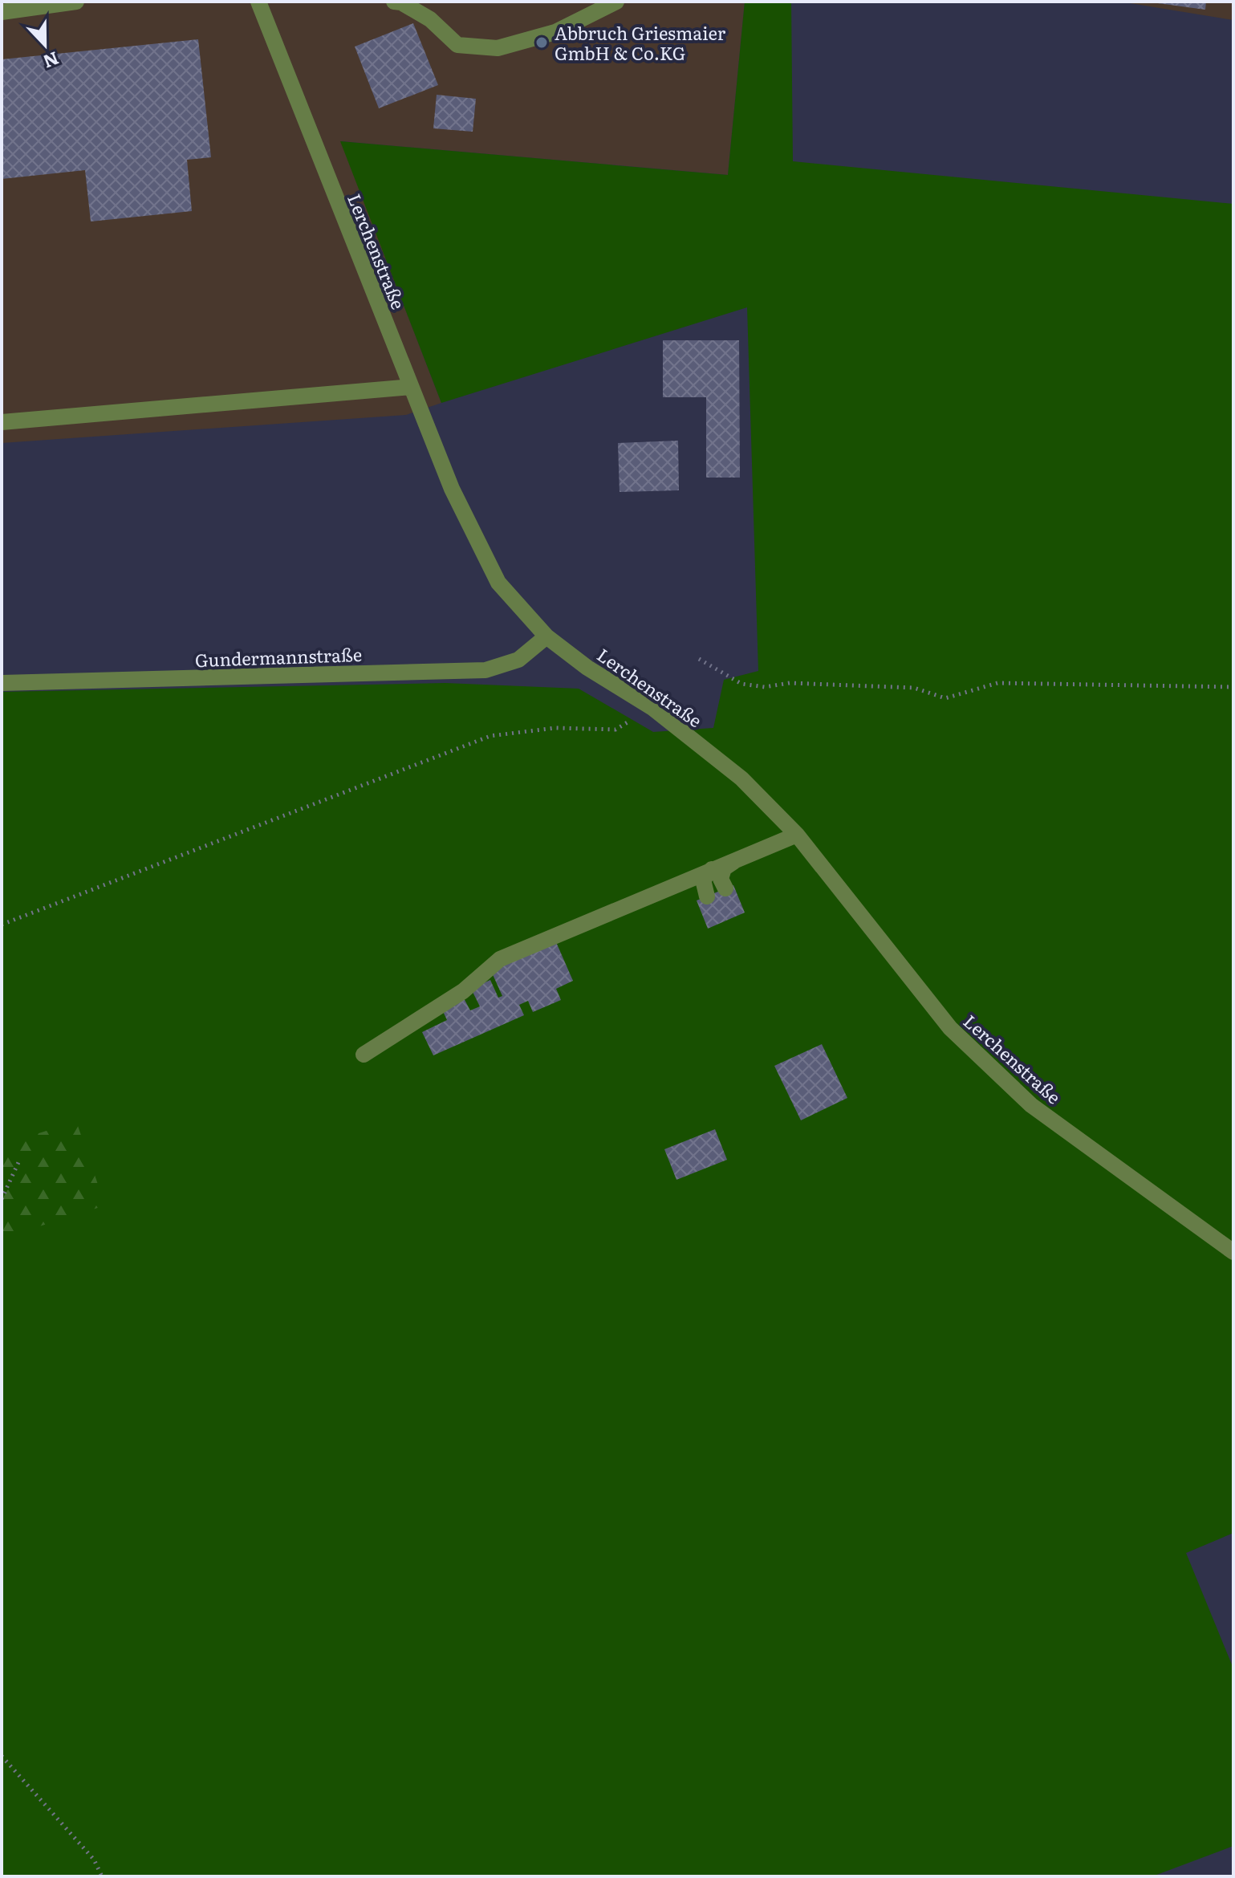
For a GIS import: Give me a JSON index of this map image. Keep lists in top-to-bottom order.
{
  "streets": {
    "street": ["Lerchenstraße", "Gundermannstraße"]
  },
  "crossings": [
    ["Lerchenstraße", "Gundermannstraße"]
  ],
  "places": ["Abbruch Griesmaier GmbH & Co.KG"],
  "north": "bottom"
}
